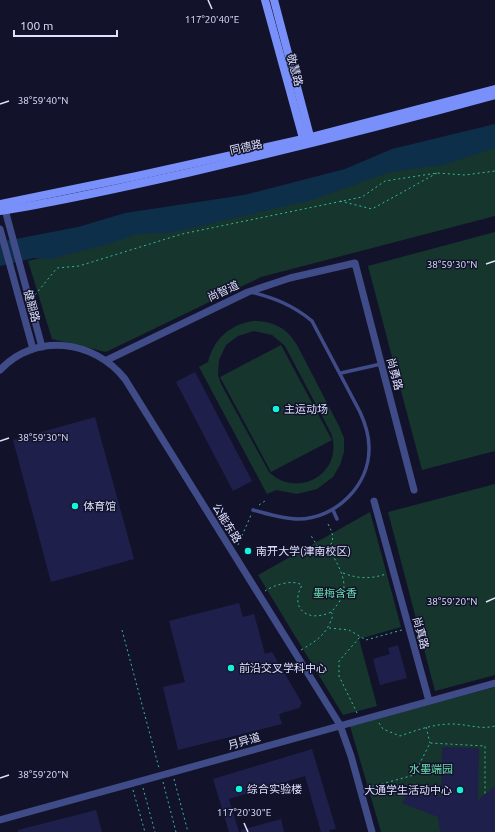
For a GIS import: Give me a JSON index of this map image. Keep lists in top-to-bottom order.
{
  "streets": {
    "main road": ["敬慧路", "同德路"],
    "street": [
      "尚智道",
      "健翮路",
      "尚勇路",
      "公能东路",
      "尚真路",
      "月异道"
    ]
  },
  "crossings": [
    ["敬慧路", "同德路"],
    ["同德路", "健翮路"],
    ["尚智道", "尚勇路"],
    ["尚智道", "公能东路"],
    ["健翮路", "公能东路"],
    ["公能东路", "月异道"],
    ["尚真路", "月异道"]
  ],
  "parks": ["墨梅含香", "水墨端园"],
  "places": [
    "主运动场",
    "体育馆",
    "南开大学(津南校区)",
    "前沿交叉学科中心",
    "综合实验楼",
    "大通学生活动中心"
  ],
  "scale_bar": "100 m",
  "coordinates": [
    "117°20'40\"E",
    "38°59'40\"N",
    "38°59'30\"N",
    "38°59'20\"N",
    "117°20'30\"E"
  ]
}
